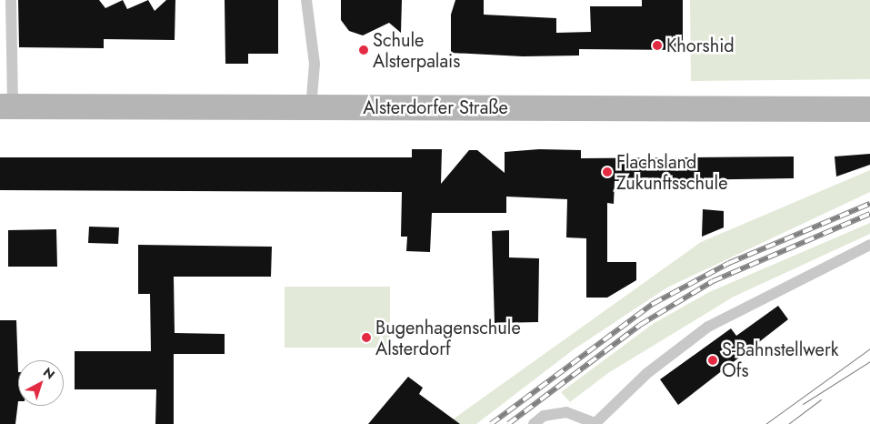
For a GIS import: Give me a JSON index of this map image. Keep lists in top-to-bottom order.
{
  "streets": {
    "street": ["Alsterdorfer Straße"]
  },
  "places": [
    "Khorshid",
    "Schule Alsterpalais",
    "Flachsland Zukunftsschule",
    "Bugenhagenschule Alsterdorf",
    "S-Bahnstellwerk Ofs"
  ],
  "north": "top right"
}
